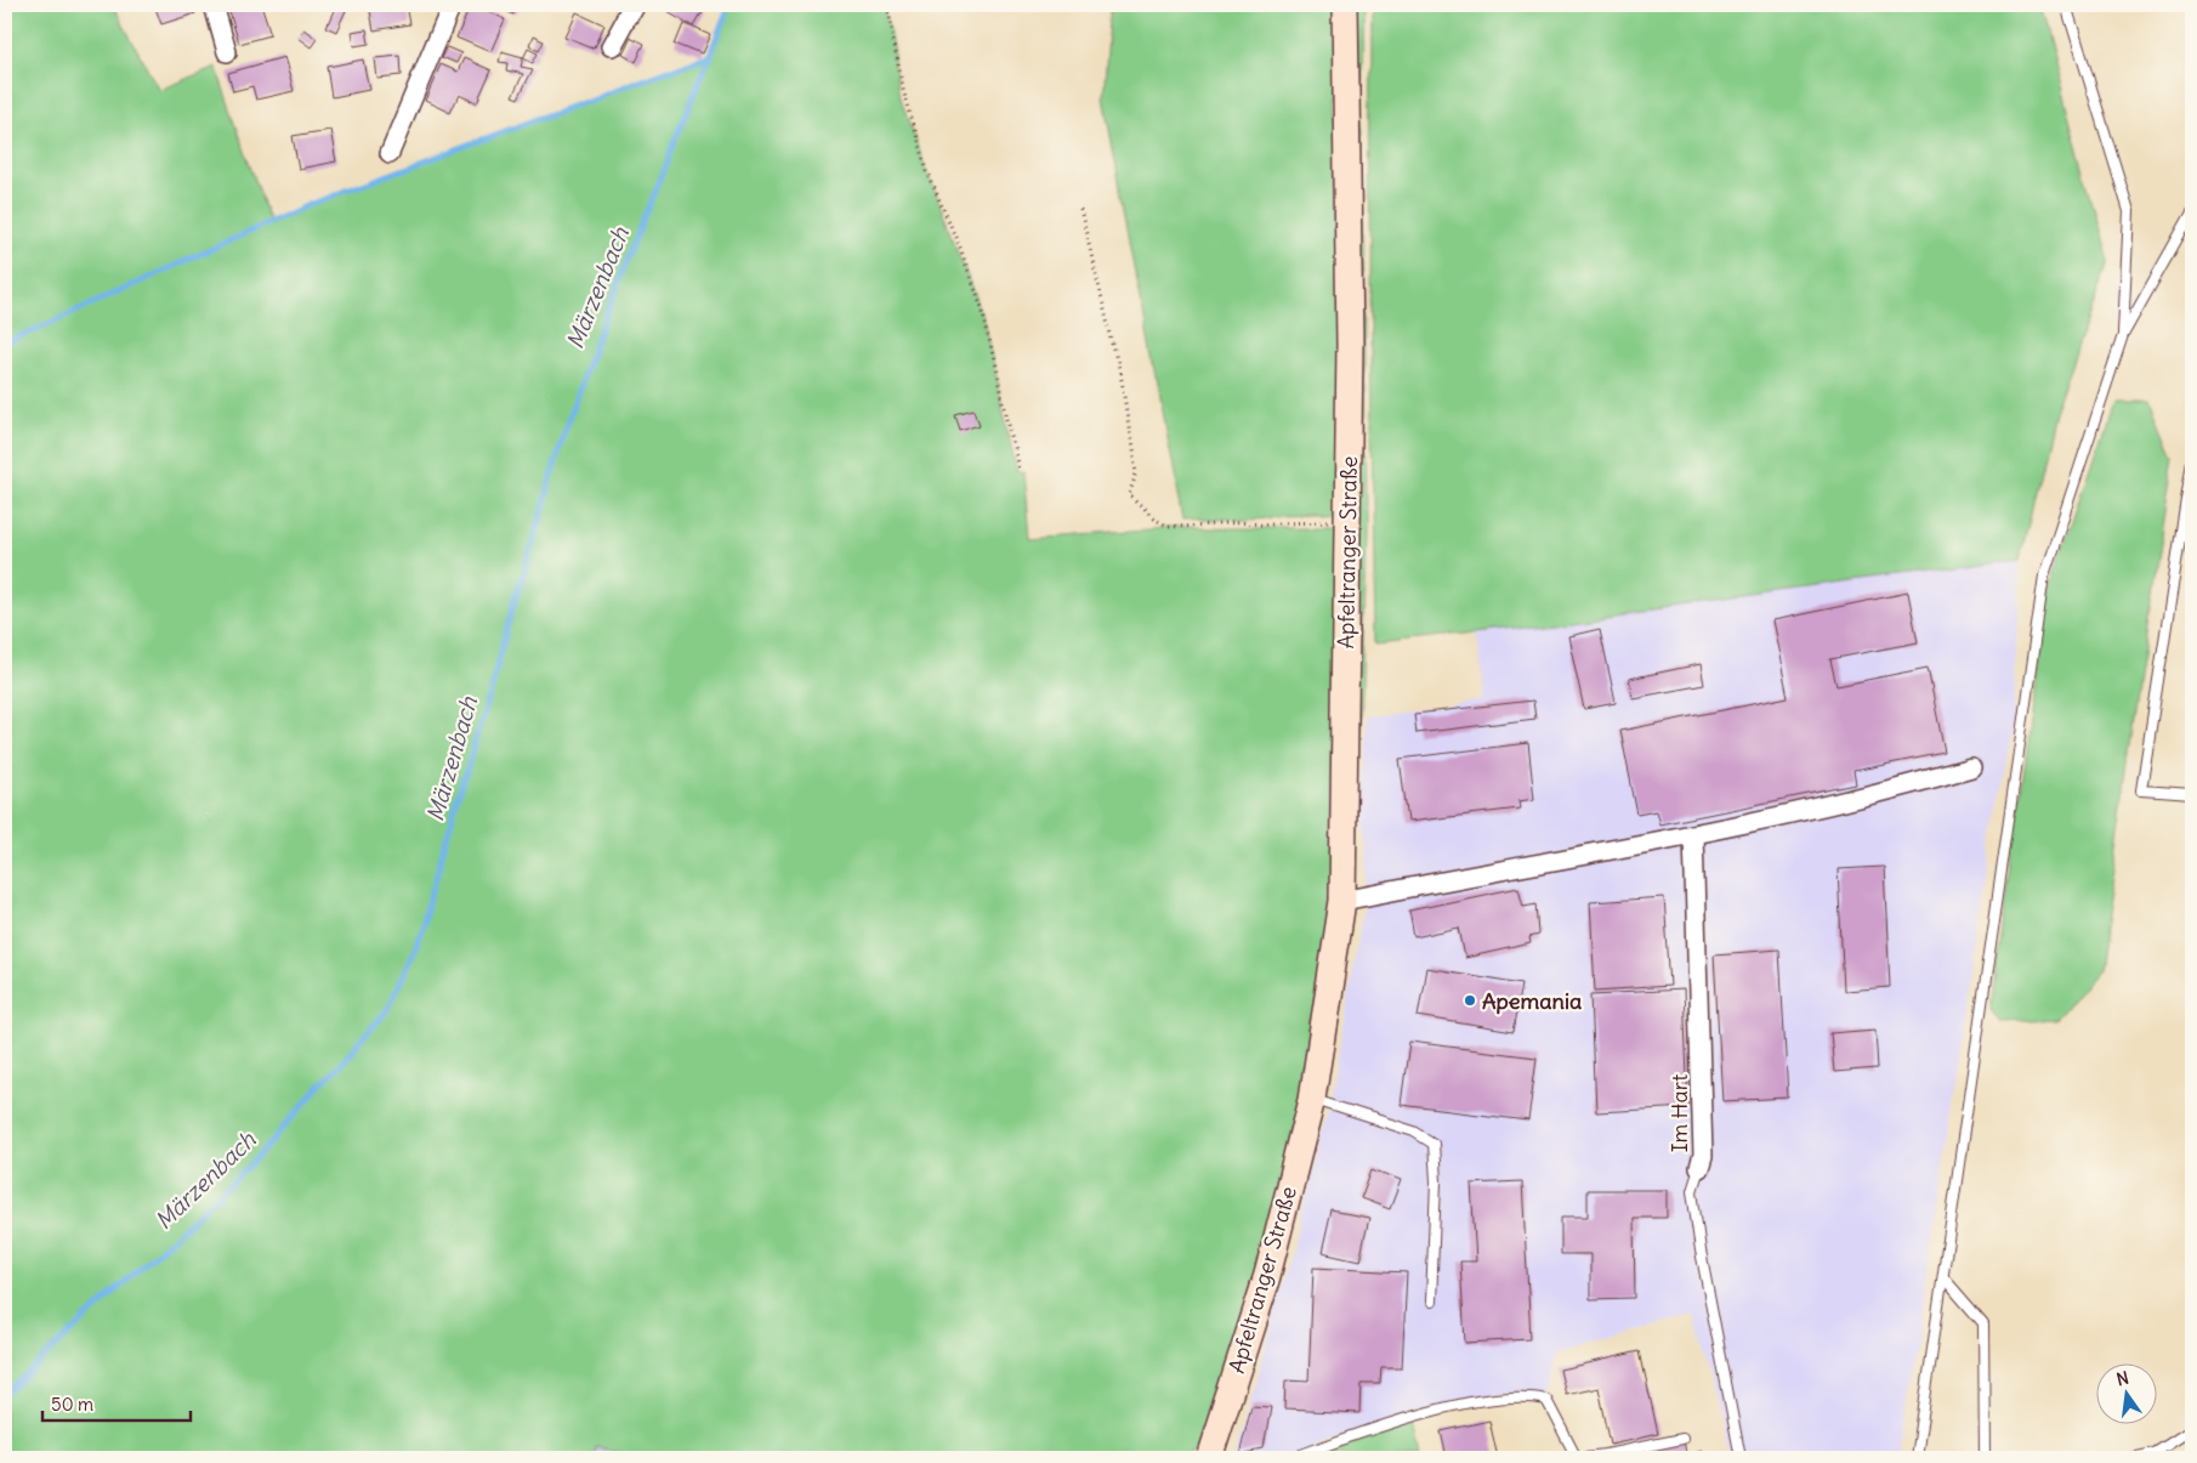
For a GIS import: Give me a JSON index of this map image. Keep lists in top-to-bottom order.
{
  "streets": {
    "street": ["Apfeltranger Straße", "Im Hart"]
  },
  "water": ["Märzenbach"],
  "places": ["Apemania"],
  "scale_bar": "50 m",
  "north": "top"
}
